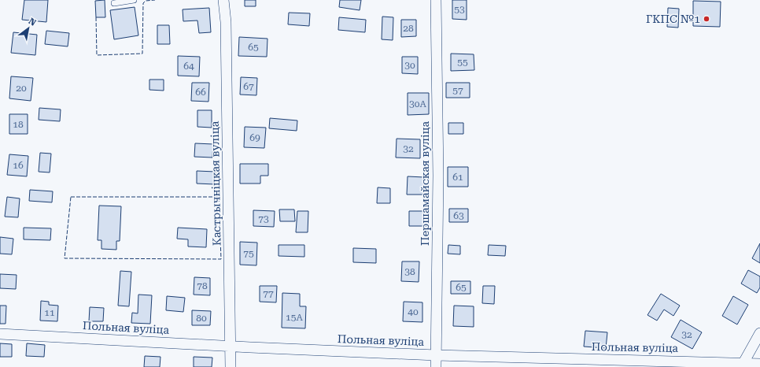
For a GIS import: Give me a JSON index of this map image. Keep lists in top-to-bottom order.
{
  "streets": {
    "street": ["Кастрычніцкая вуліца", "Першамайская вуліца", "Польная вуліца"]
  },
  "crossings": [
    ["Кастрычніцкая вуліца", "Польная вуліца"],
    ["Першамайская вуліца", "Польная вуліца"]
  ],
  "places": ["ГКПС №1"],
  "house_numbers": [
    "53",
    "28",
    "65",
    "55",
    "30",
    "64",
    "67",
    "20",
    "57",
    "66",
    "30А",
    "18",
    "69",
    "32",
    "16",
    "61",
    "63",
    "73",
    "75",
    "38",
    "78",
    "65",
    "77",
    "40",
    "11",
    "15А",
    "80",
    "32"
  ],
  "north": "top right"
}
